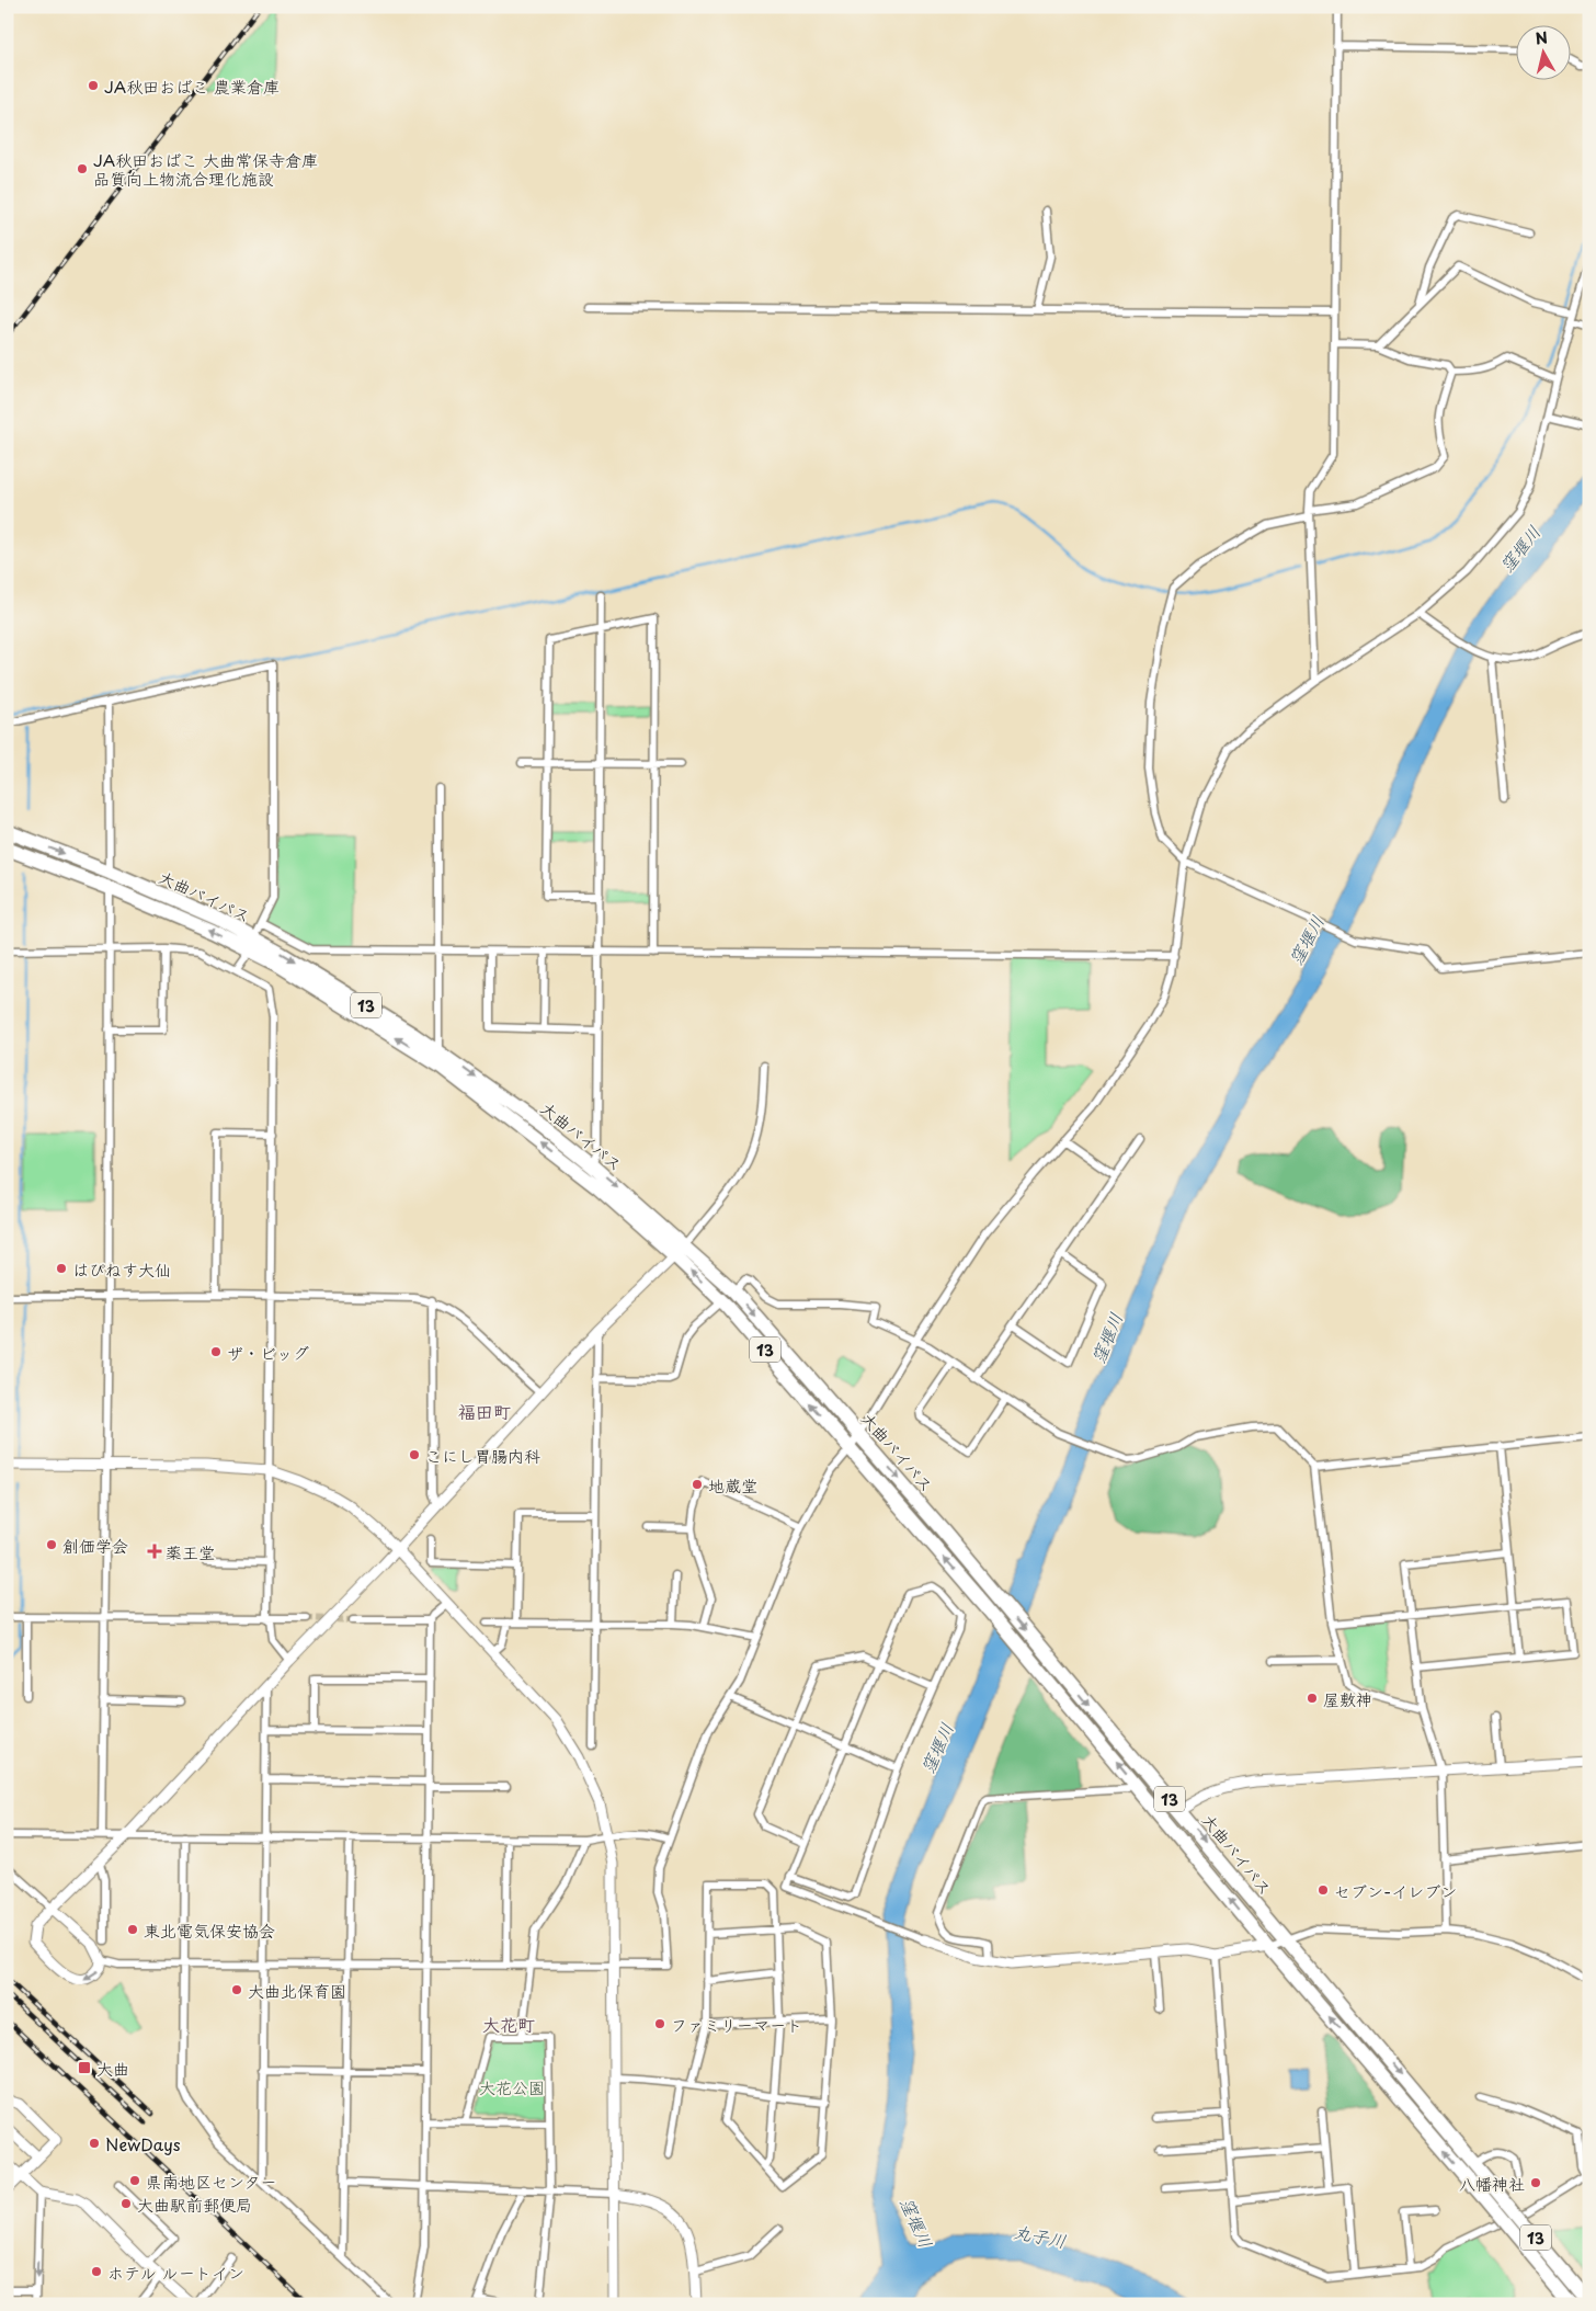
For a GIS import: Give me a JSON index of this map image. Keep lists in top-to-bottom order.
{
  "streets": {
    "highway": ["大曲バイパス", "13"]
  },
  "districts": ["福田町", "大花町"],
  "water": ["窪堰川", "丸子川"],
  "parks": ["大花公園"],
  "places": {
    "other": [
      "JA秋田おばこ 農業倉庫",
      "JA秋田おばこ 大曲常保寺倉庫 品質向上物流合理化施設",
      "はぴねす大仙",
      "ザ・ビッグ",
      "こにし胃腸内科",
      "地蔵堂",
      "創価学会",
      "屋敷神",
      "セブン-イレブン",
      "東北電気保安協会",
      "大曲北保育園",
      "ファミリーマート",
      "NewDays",
      "県南地区センター",
      "八幡神社",
      "大曲駅前郵便局",
      "ホテル ルートイン"
    ],
    "health": ["薬王堂"],
    "transit": ["大曲"]
  },
  "north": "top"
}
